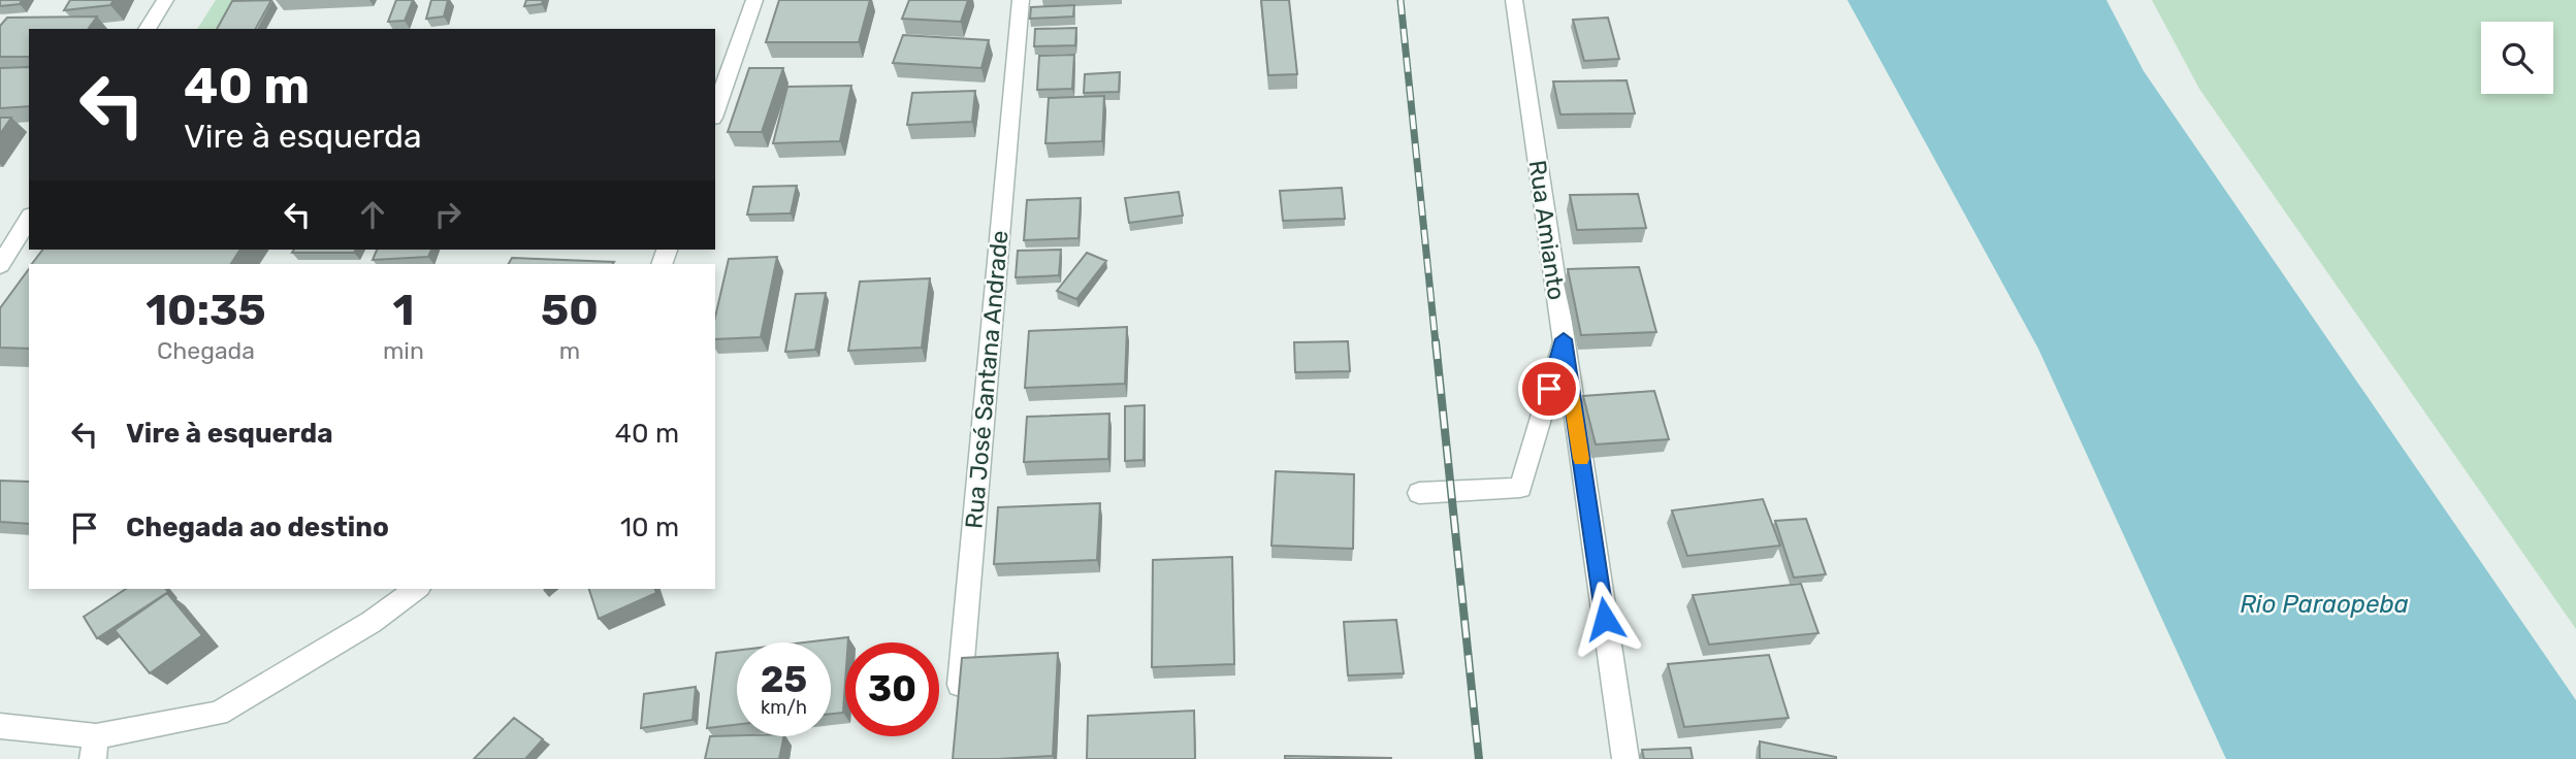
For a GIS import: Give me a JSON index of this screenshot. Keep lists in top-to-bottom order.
{
  "streets": {
    "street": ["Rua Amianto", "Rua José Santana Andrade"]
  },
  "water": ["Rio Paraopeba"],
  "page": {
    "turn": ["40 m", "Vire à esquerda"],
    "eta": [
      "10:35",
      "Chegada",
      "1",
      "min",
      "50",
      "m"
    ],
    "list": [
      {
        "name": "Vire à esquerda",
        "value": "40 m"
      },
      {
        "name": "Chegada ao destino",
        "value": "10 m"
      }
    ],
    "speed": "25 km/h",
    "limit": "30"
  }
}
